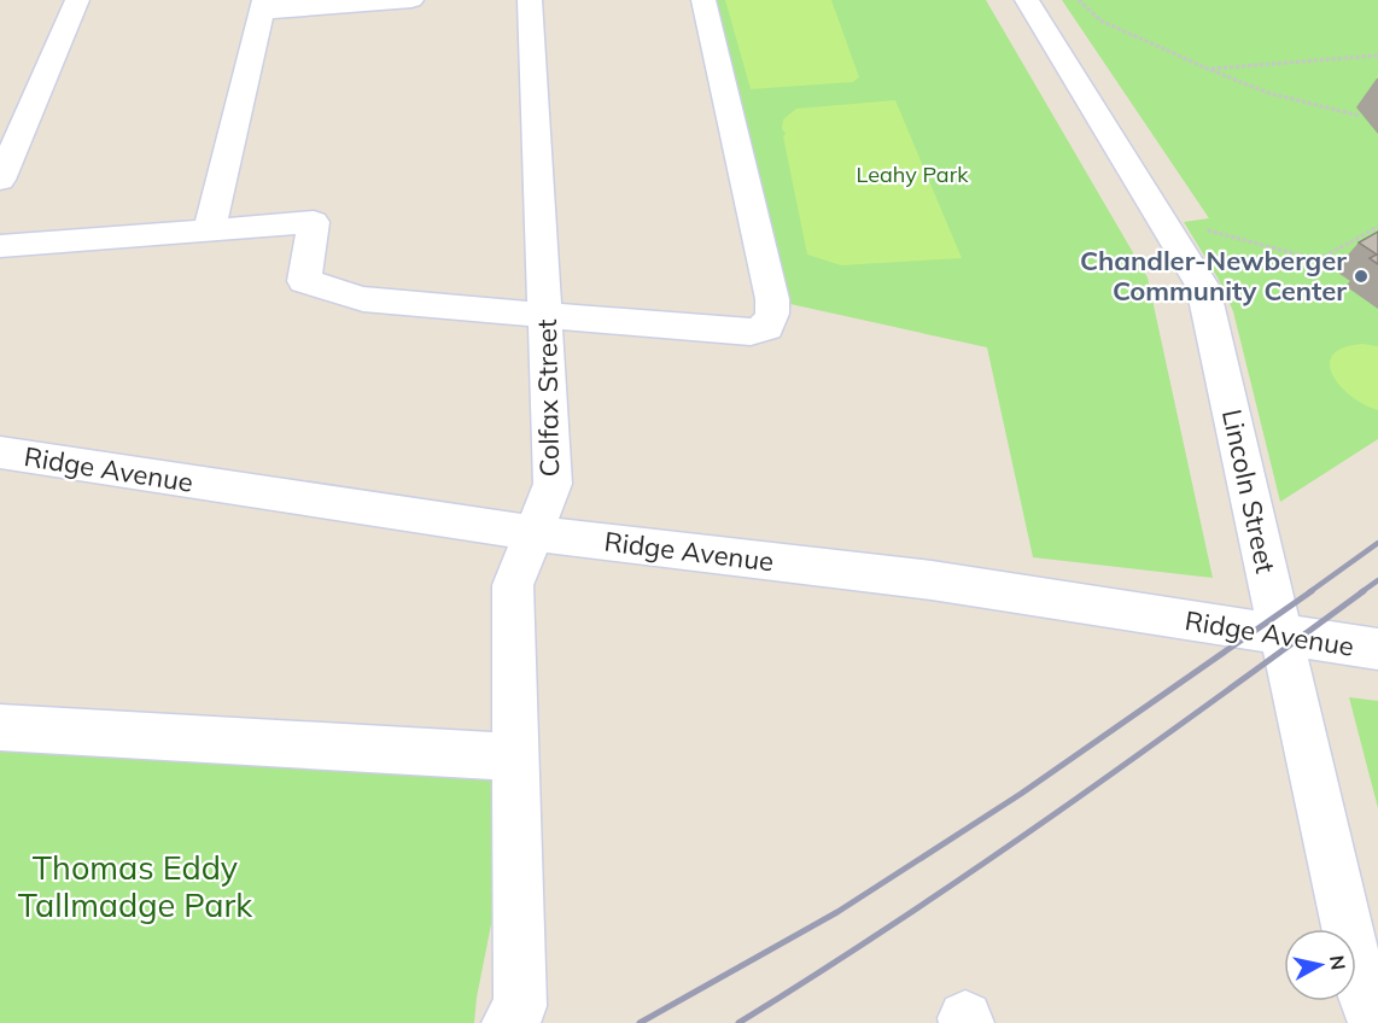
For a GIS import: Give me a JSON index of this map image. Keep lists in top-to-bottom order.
{
  "streets": {
    "street": ["Colfax Street", "Ridge Avenue", "Lincoln Street"]
  },
  "crossings": [
    ["Colfax Street", "Ridge Avenue"],
    ["Ridge Avenue", "Lincoln Street"]
  ],
  "parks": ["Leahy Park", "Thomas Eddy Tallmadge Park"],
  "places": ["Chandler-Newberger Community Center"],
  "north": "right"
}
